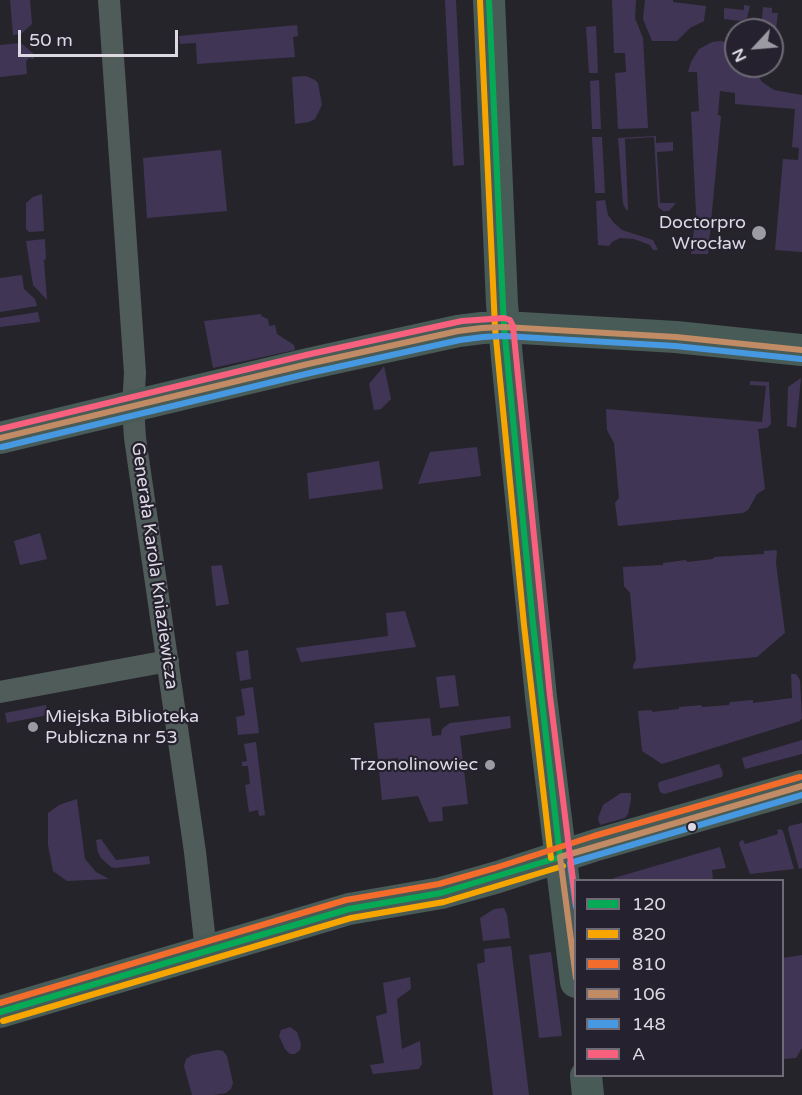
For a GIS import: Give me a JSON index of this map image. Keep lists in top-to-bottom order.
{
  "streets": {
    "street": ["Generała Karola Kniaziewicza"]
  },
  "places": ["Doctorpro Wrocław", "Miejska Biblioteka Publiczna nr 53", "Trzonolinowiec"],
  "lines": [
    "transit line 120",
    "transit line 820",
    "transit line A",
    "transit line 106",
    "transit line 148",
    "transit line 810"
  ],
  "legend": [
    "120",
    "820",
    "810",
    "106",
    "148",
    "A"
  ],
  "scale_bar": "50 m",
  "north": "bottom left"
}
